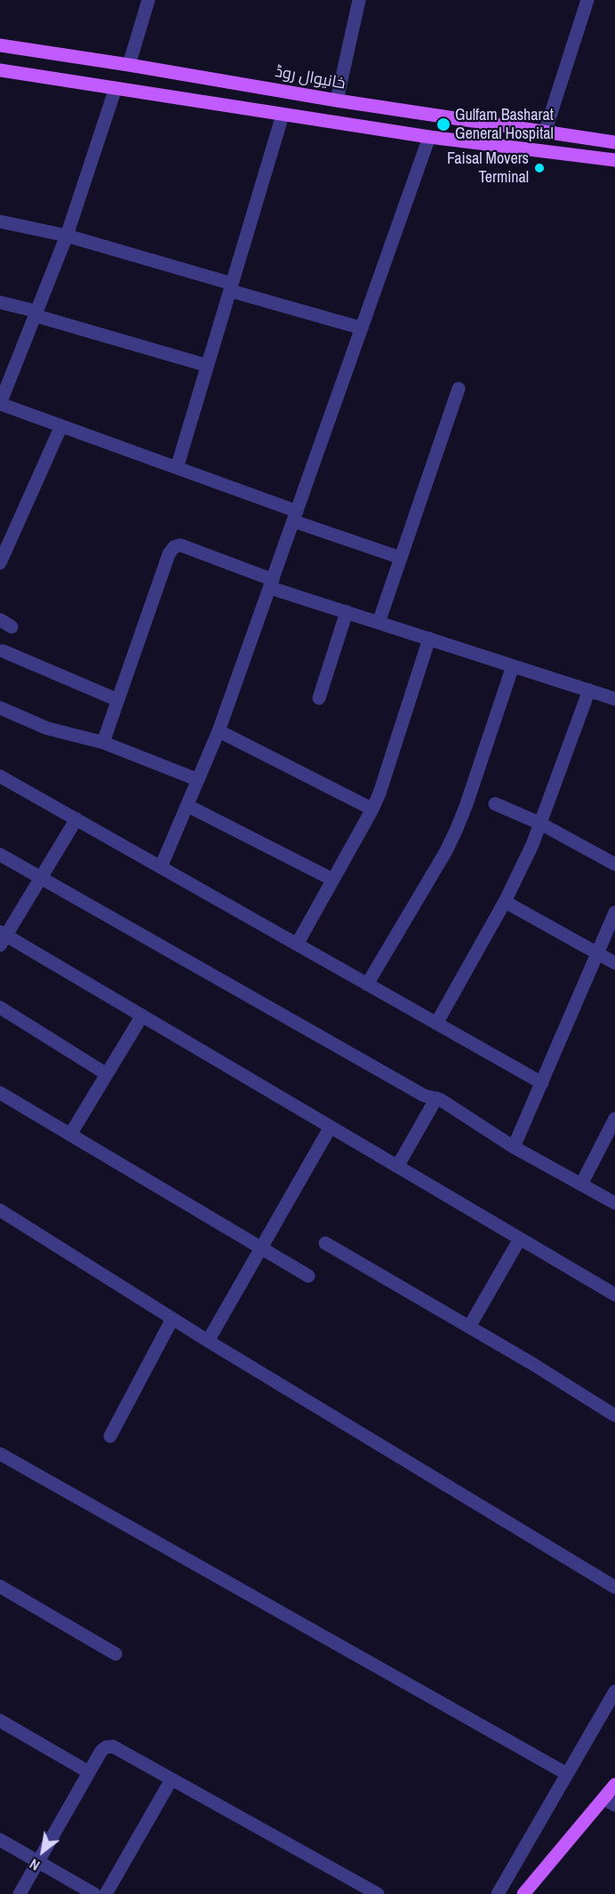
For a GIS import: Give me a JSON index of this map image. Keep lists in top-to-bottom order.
{
  "streets": {
    "main road": ["خانیوال روڈ"]
  },
  "places": ["Gulfam Basharat General Hospital", "Faisal Movers Terminal"],
  "north": "bottom left"
}
